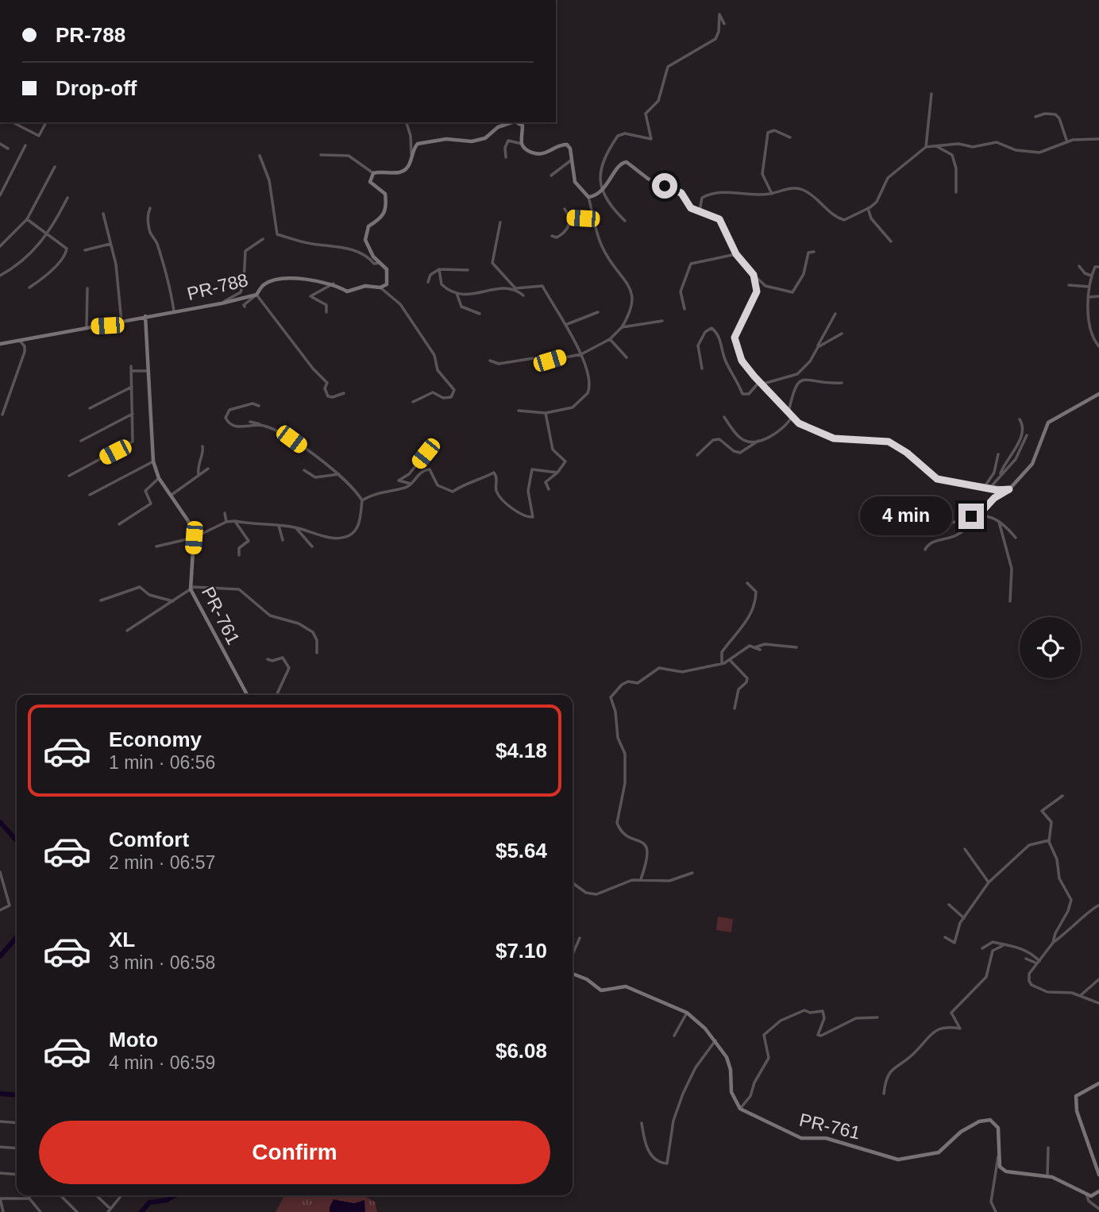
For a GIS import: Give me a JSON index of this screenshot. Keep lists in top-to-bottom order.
{
  "streets": {
    "street": ["PR-788", "PR-761"]
  },
  "crossings": [
    ["PR-788", "PR-761"]
  ],
  "page": {
    "banner": ["PR-788", "Drop-off"],
    "bubble": "4 min",
    "list": [
      {
        "name": "Economy",
        "note": "1 min · 06:56",
        "value": "$4.18"
      },
      {
        "name": "Comfort",
        "note": "2 min · 06:57",
        "value": "$5.64"
      },
      {
        "name": "XL",
        "note": "3 min · 06:58",
        "value": "$7.10"
      },
      {
        "name": "Moto",
        "note": "4 min · 06:59",
        "value": "$6.08"
      }
    ],
    "buttons": "Confirm"
  }
}
